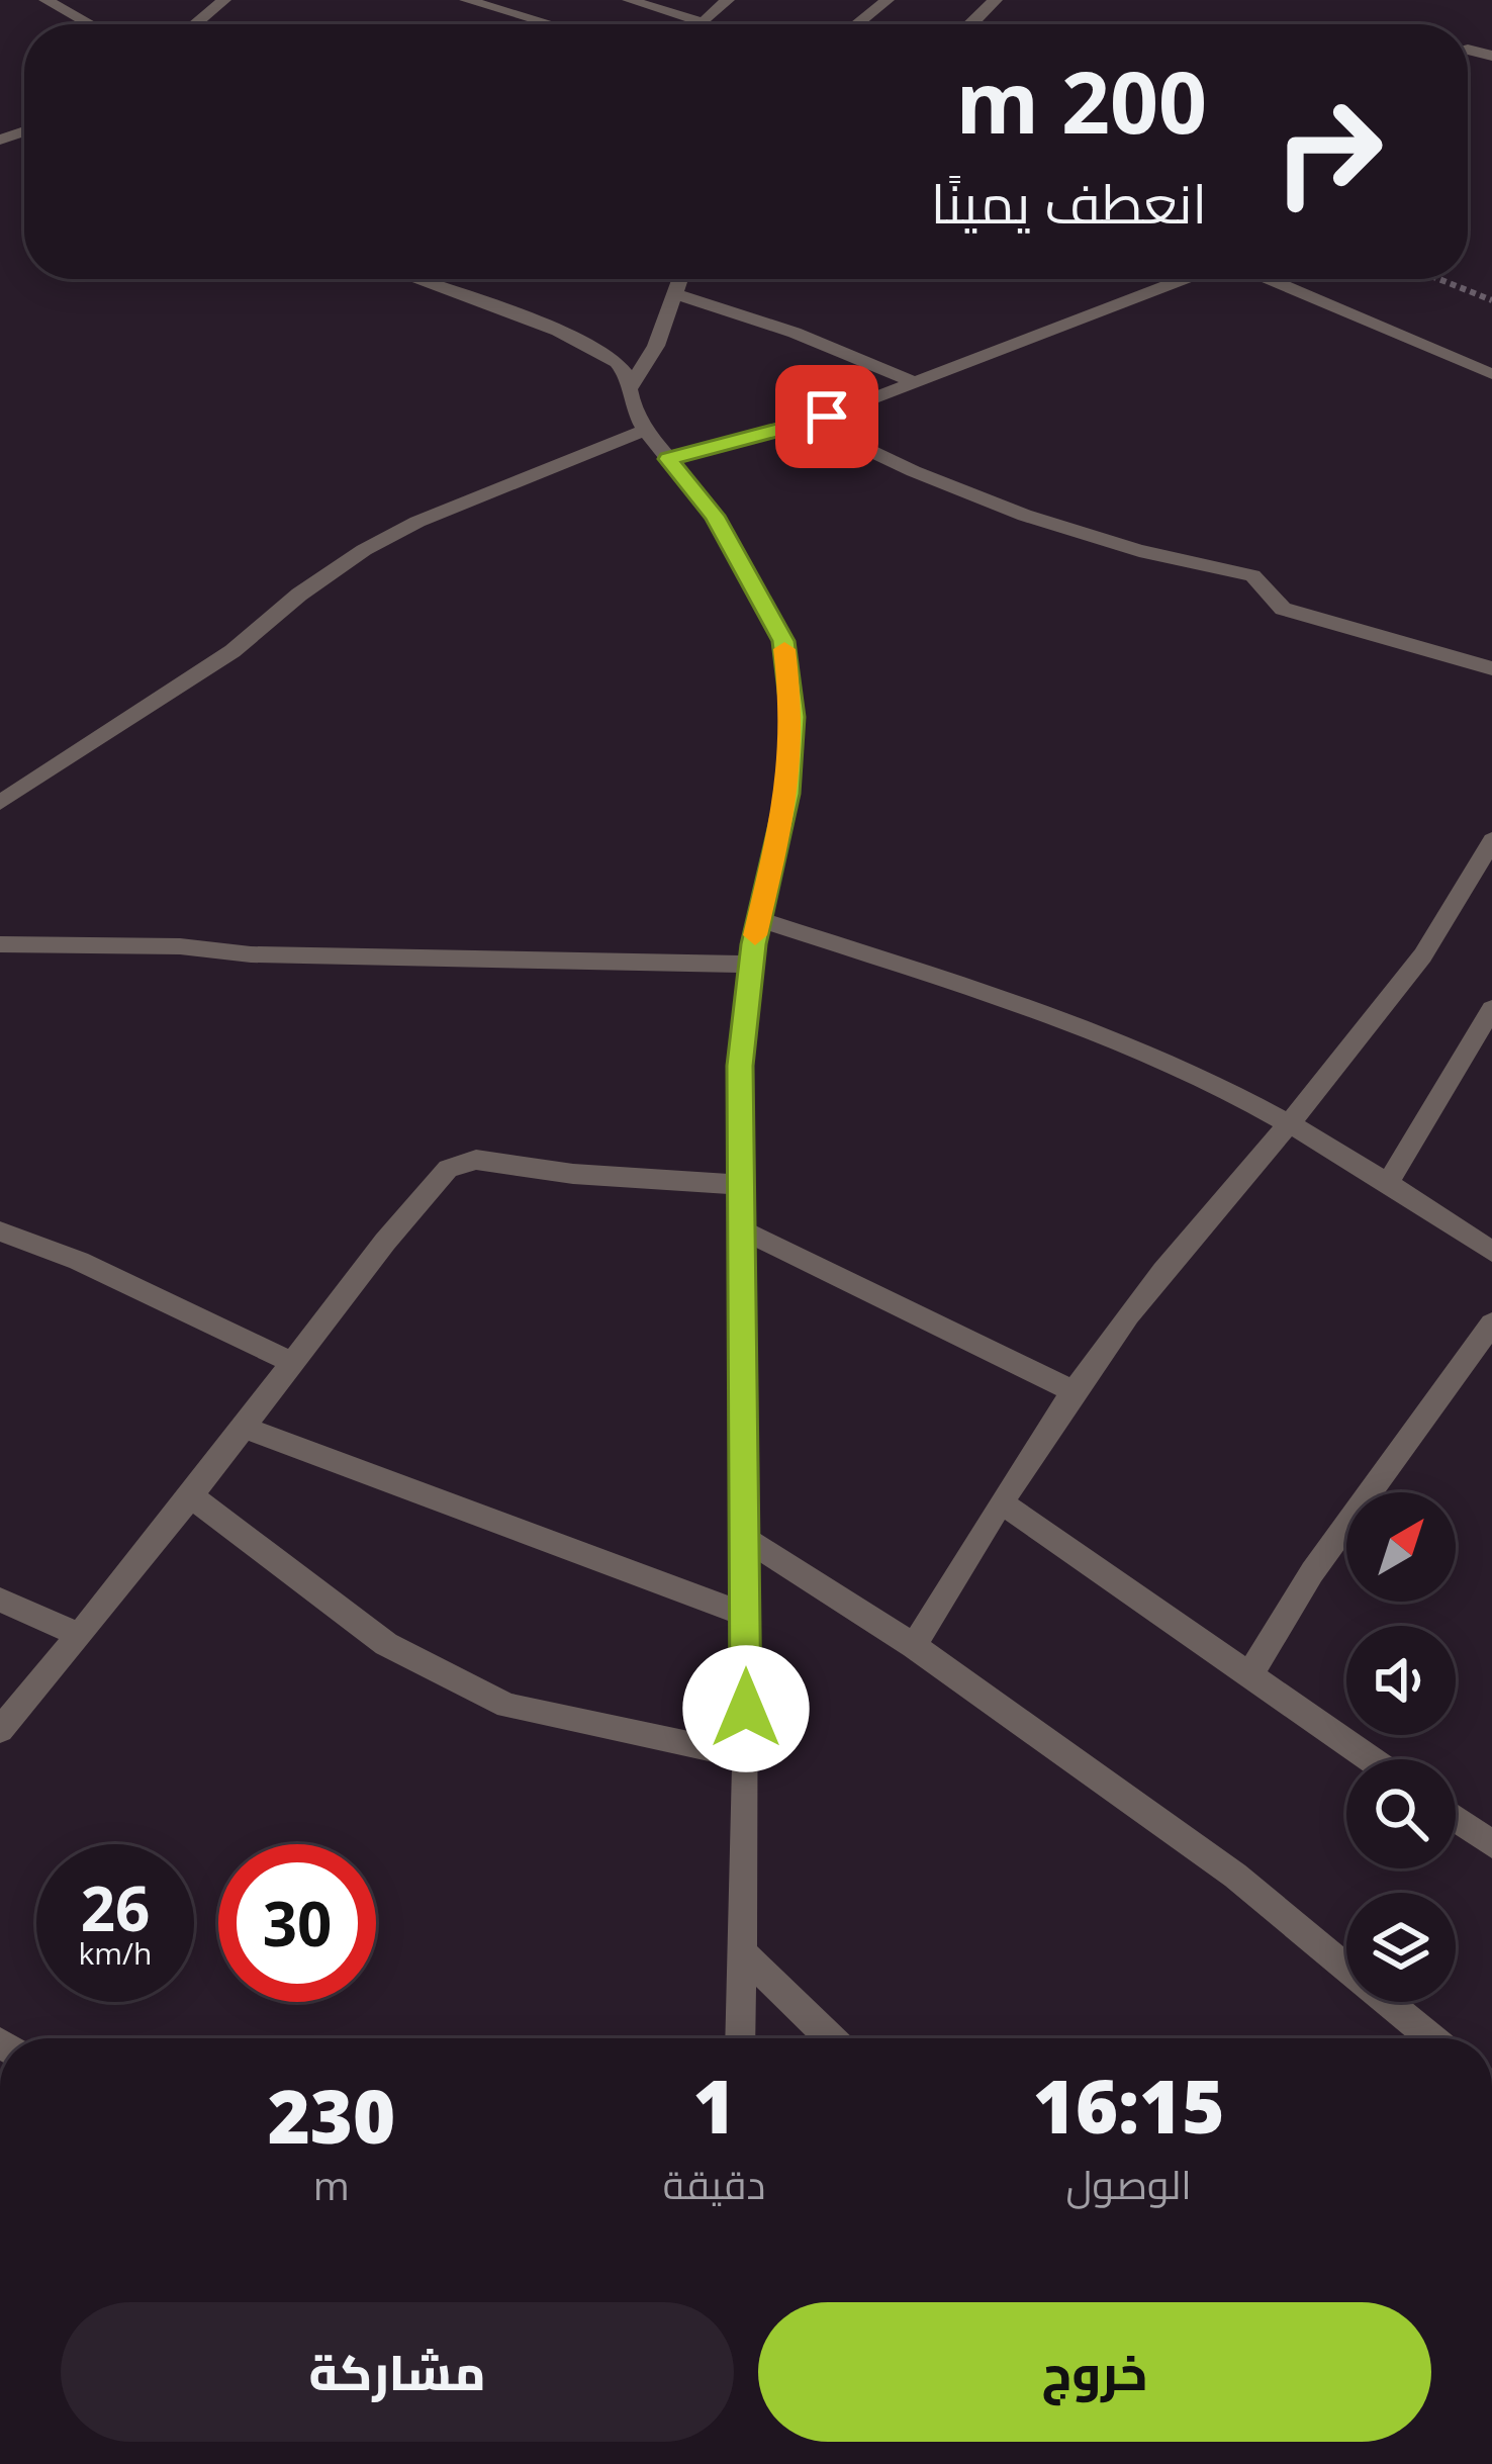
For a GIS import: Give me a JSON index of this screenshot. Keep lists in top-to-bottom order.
{
  "north": "top right",
  "page": {
    "turn": ["200 m", "انعطف يمينًا"],
    "speed": "26 km/h",
    "limit": "30",
    "eta": [
      "16:15",
      "الوصول",
      "1",
      "دقيقة",
      "230",
      "m"
    ],
    "buttons": ["خروج", "مشاركة"]
  }
}
